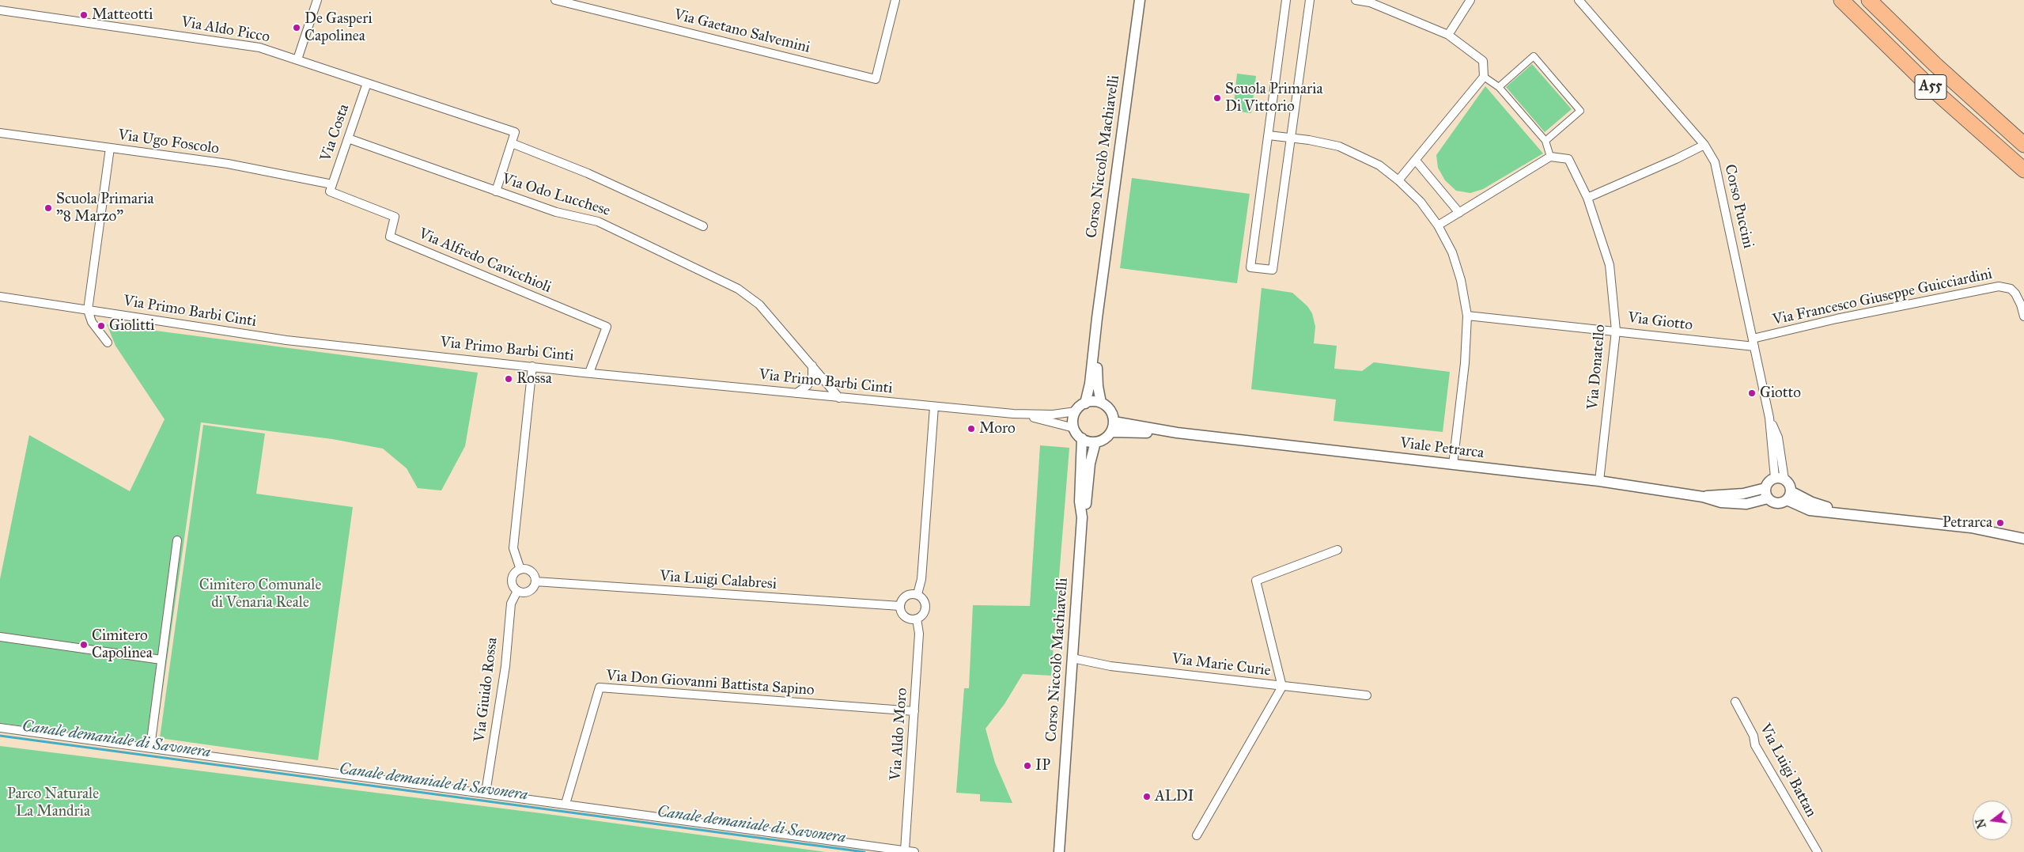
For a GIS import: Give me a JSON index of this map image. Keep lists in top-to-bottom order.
{
  "streets": {
    "highway": ["A55"],
    "street": [
      "Via Aldo Picco",
      "Via Gaetano Salvemini",
      "Via Costa",
      "Via Ugo Foscolo",
      "Corso Niccolò Machiavelli",
      "Via Odo Lucchese",
      "Corso Puccini",
      "Via Alfredo Cavicchioli",
      "Via Francesco Giuseppe Guicciardini",
      "Via Primo Barbi Cinti",
      "Via Giotto",
      "Via Donatello",
      "Viale Petrarca",
      "Via Luigi Calabresi",
      "Via Marie Curie",
      "Via Don Giovanni Battista Sapino",
      "Via Giuido Rossa",
      "Via Aldo Moro",
      "Via Luigi Battan"
    ]
  },
  "crossings": [
    ["Via Aldo Picco", "Via Costa"],
    ["Via Costa", "Via Ugo Foscolo"],
    ["Via Costa", "Via Odo Lucchese"],
    ["Via Costa", "Via Alfredo Cavicchioli"],
    ["Via Ugo Foscolo", "Via Alfredo Cavicchioli"],
    ["Corso Niccolò Machiavelli", "Via Primo Barbi Cinti"],
    ["Corso Niccolò Machiavelli", "Viale Petrarca"],
    ["Corso Niccolò Machiavelli", "Via Marie Curie"],
    ["Corso Puccini", "Via Francesco Giuseppe Guicciardini"],
    ["Corso Puccini", "Via Giotto"],
    ["Corso Puccini", "Viale Petrarca"],
    ["Via Alfredo Cavicchioli", "Via Primo Barbi Cinti"],
    ["Via Francesco Giuseppe Guicciardini", "Via Giotto"],
    ["Via Primo Barbi Cinti", "Viale Petrarca"],
    ["Via Giotto", "Via Donatello"],
    ["Via Donatello", "Viale Petrarca"],
    ["Via Luigi Calabresi", "Via Giuido Rossa"],
    ["Via Luigi Calabresi", "Via Aldo Moro"],
    ["Via Don Giovanni Battista Sapino", "Via Aldo Moro"]
  ],
  "water": ["Canale demaniale di Savonera"],
  "parks": ["Cimitero Comunale di Venaria Reale", "Parco Naturale La Mandria"],
  "places": [
    "Matteotti",
    "De Gasperi Capolinea",
    "Scuola Primaria Di Vittorio",
    "Scuola Primaria \"8 Marzo\"",
    "Giolitti",
    "Rossa",
    "Giotto",
    "Moro",
    "Petrarca",
    "Cimitero Capolinea",
    "IP",
    "ALDI"
  ],
  "north": "left"
}
